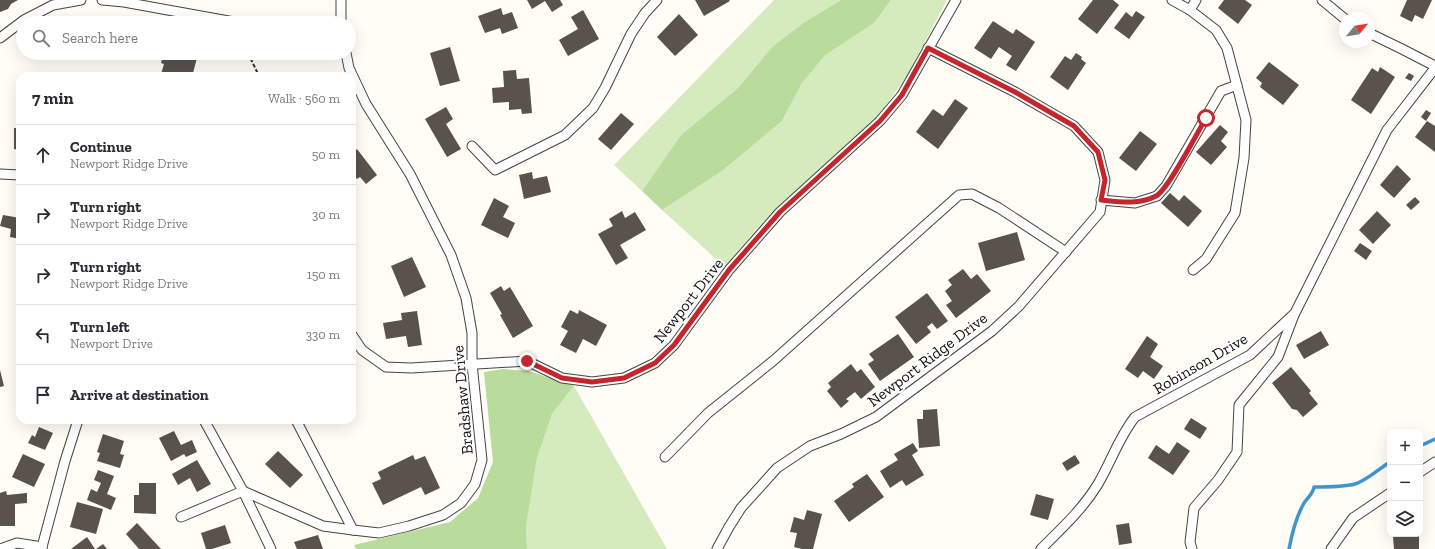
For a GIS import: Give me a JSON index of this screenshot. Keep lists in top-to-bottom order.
{
  "streets": {
    "street": [
      "Newport Drive",
      "Newport Ridge Drive",
      "Robinson Drive",
      "Bradshaw Drive"
    ]
  },
  "crossings": [
    ["Newport Drive", "Newport Ridge Drive"],
    ["Newport Drive", "Bradshaw Drive"]
  ],
  "north": "top right",
  "page": {
    "search": "Search here",
    "heading": ["7 min", "Walk · 560 m"],
    "list": [
      ["Continue", "Newport Ridge Drive", "50 m"],
      ["Turn right", "Newport Ridge Drive", "30 m"],
      ["Turn right", "Newport Ridge Drive", "150 m"],
      ["Turn left", "Newport Drive", "330 m"],
      "Arrive at destination"
    ],
    "map_buttons": ["+", "−"]
  }
}
